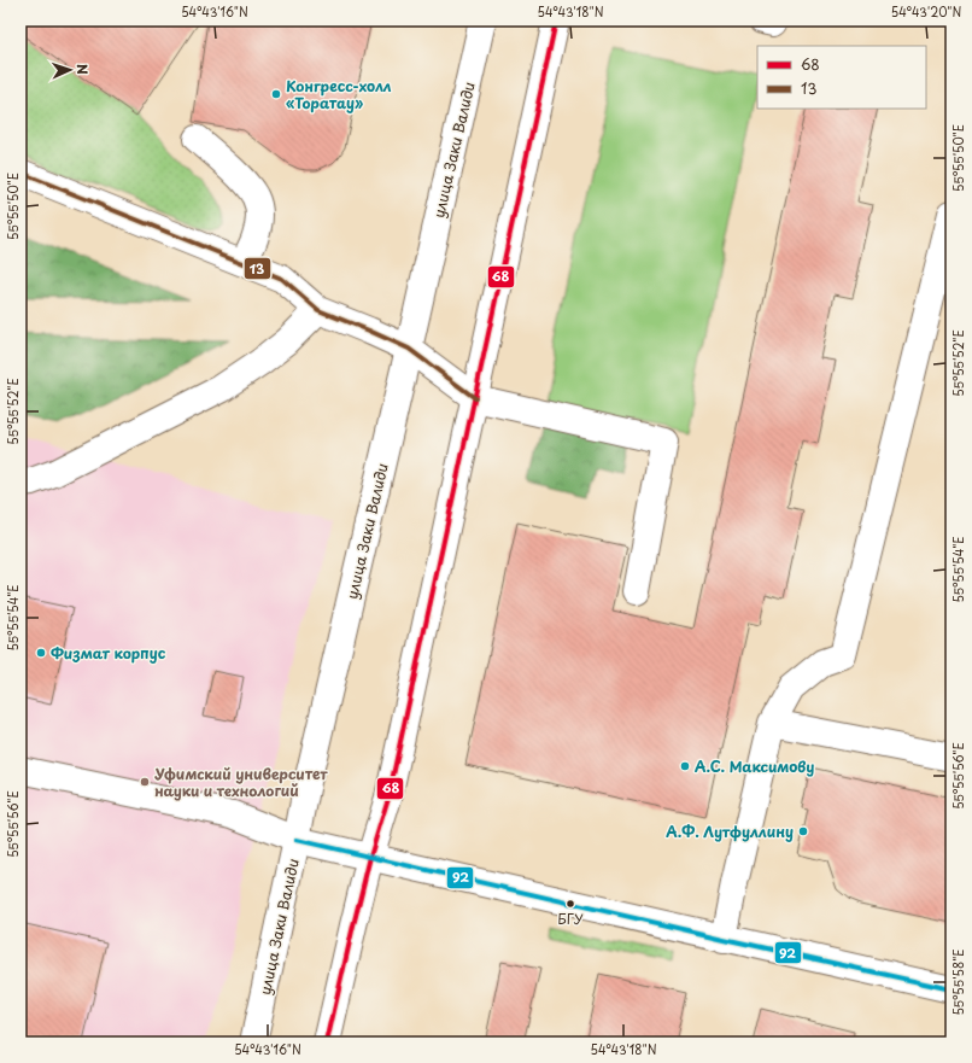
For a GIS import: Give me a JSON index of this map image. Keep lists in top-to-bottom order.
{
  "streets": {
    "main road": ["улица Заки Валиди"]
  },
  "places": [
    "Конгресс-холл «Торатау»",
    "Физмат корпус",
    "А.С. Максимову",
    "Уфимский университет науки и технологий",
    "А.Ф. Лутфуллину",
    "БГУ"
  ],
  "lines": ["transit line 68", "transit line 13", "transit line 92"],
  "legend": ["68", "13"],
  "north": "right",
  "coordinates": [
    "54°43'16\"N",
    "54°43'18\"N",
    "54°43'20\"N",
    "55°55'50\"E",
    "55°55'52\"E",
    "55°55'54\"E",
    "55°55'56\"E",
    "55°55'58\"E"
  ]
}
